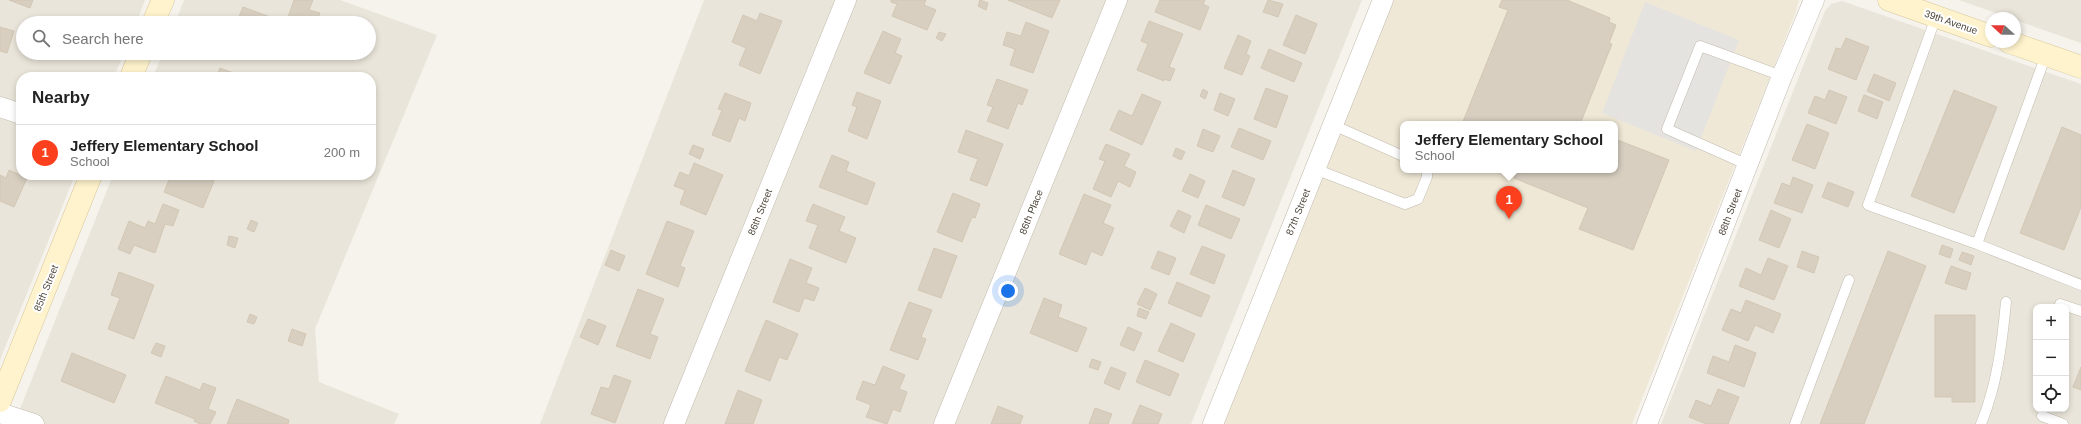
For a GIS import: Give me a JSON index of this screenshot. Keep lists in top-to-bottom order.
{
  "streets": {
    "street": [
      "39th Avenue",
      "86th Street",
      "86th Place",
      "87th Street",
      "88th Street",
      "85th Street"
    ]
  },
  "north": "left",
  "page": {
    "search": "Search here",
    "heading": "Nearby",
    "popup": ["Jeffery Elementary School", "School"],
    "list": [
      {
        "mark": "1",
        "name": "Jeffery Elementary School",
        "note": "School",
        "value": "200 m"
      }
    ],
    "pins": "1",
    "map_buttons": ["+", "−"]
  }
}
